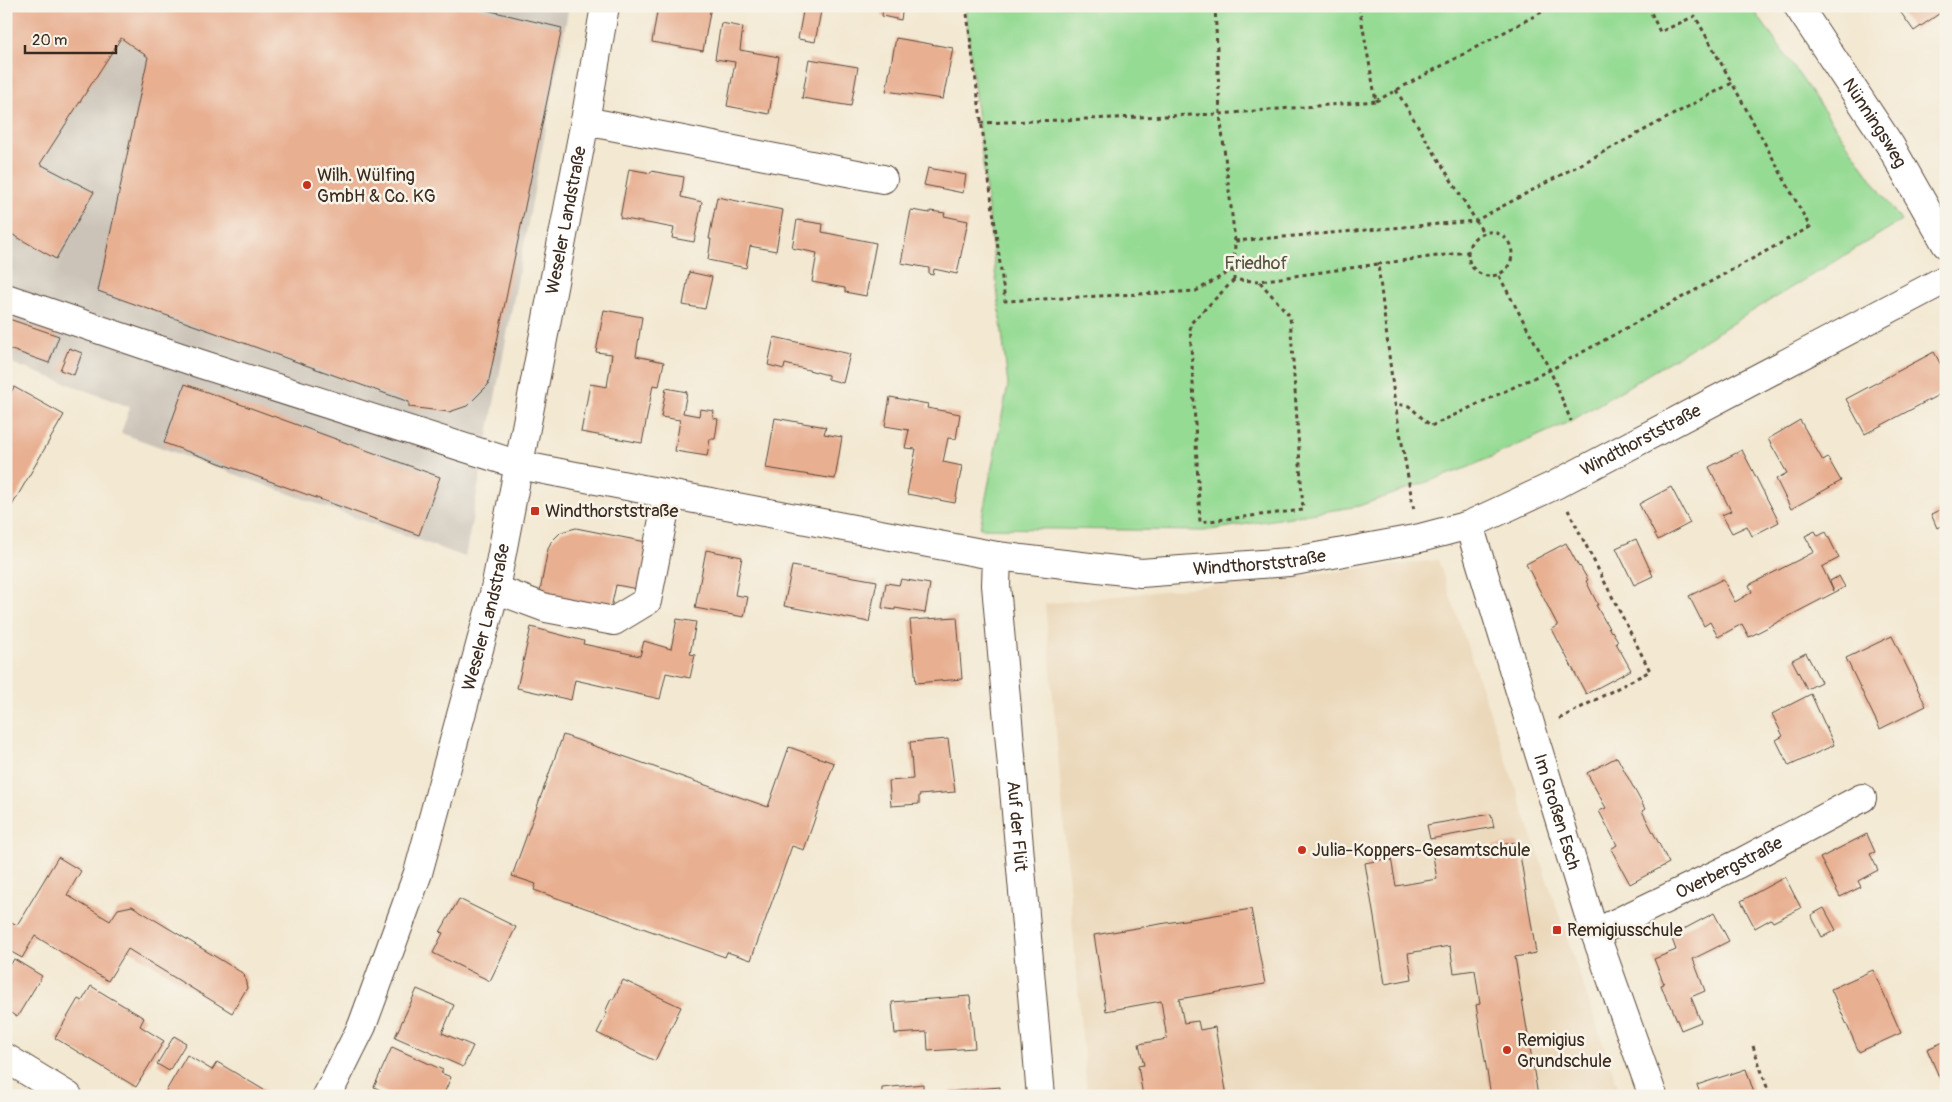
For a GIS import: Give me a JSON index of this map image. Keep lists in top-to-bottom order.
{
  "streets": {
    "street": [
      "Nünningsweg",
      "Weseler Landstraße",
      "Windthorststraße",
      "Im Großen Esch",
      "Auf der Flüt",
      "Overbergstraße"
    ]
  },
  "crossings": [
    ["Weseler Landstraße", "Windthorststraße"],
    ["Windthorststraße", "Im Großen Esch"],
    ["Windthorststraße", "Auf der Flüt"],
    ["Im Großen Esch", "Overbergstraße"]
  ],
  "parks": ["Friedhof"],
  "places": {
    "other": ["Wilh. Wülfing GmbH & Co. KG", "Julia-Koppers-Gesamtschule", "Remigius Grundschule"],
    "transit": ["Windthorststraße", "Remigiusschule"]
  },
  "scale_bar": "20 m"
}
